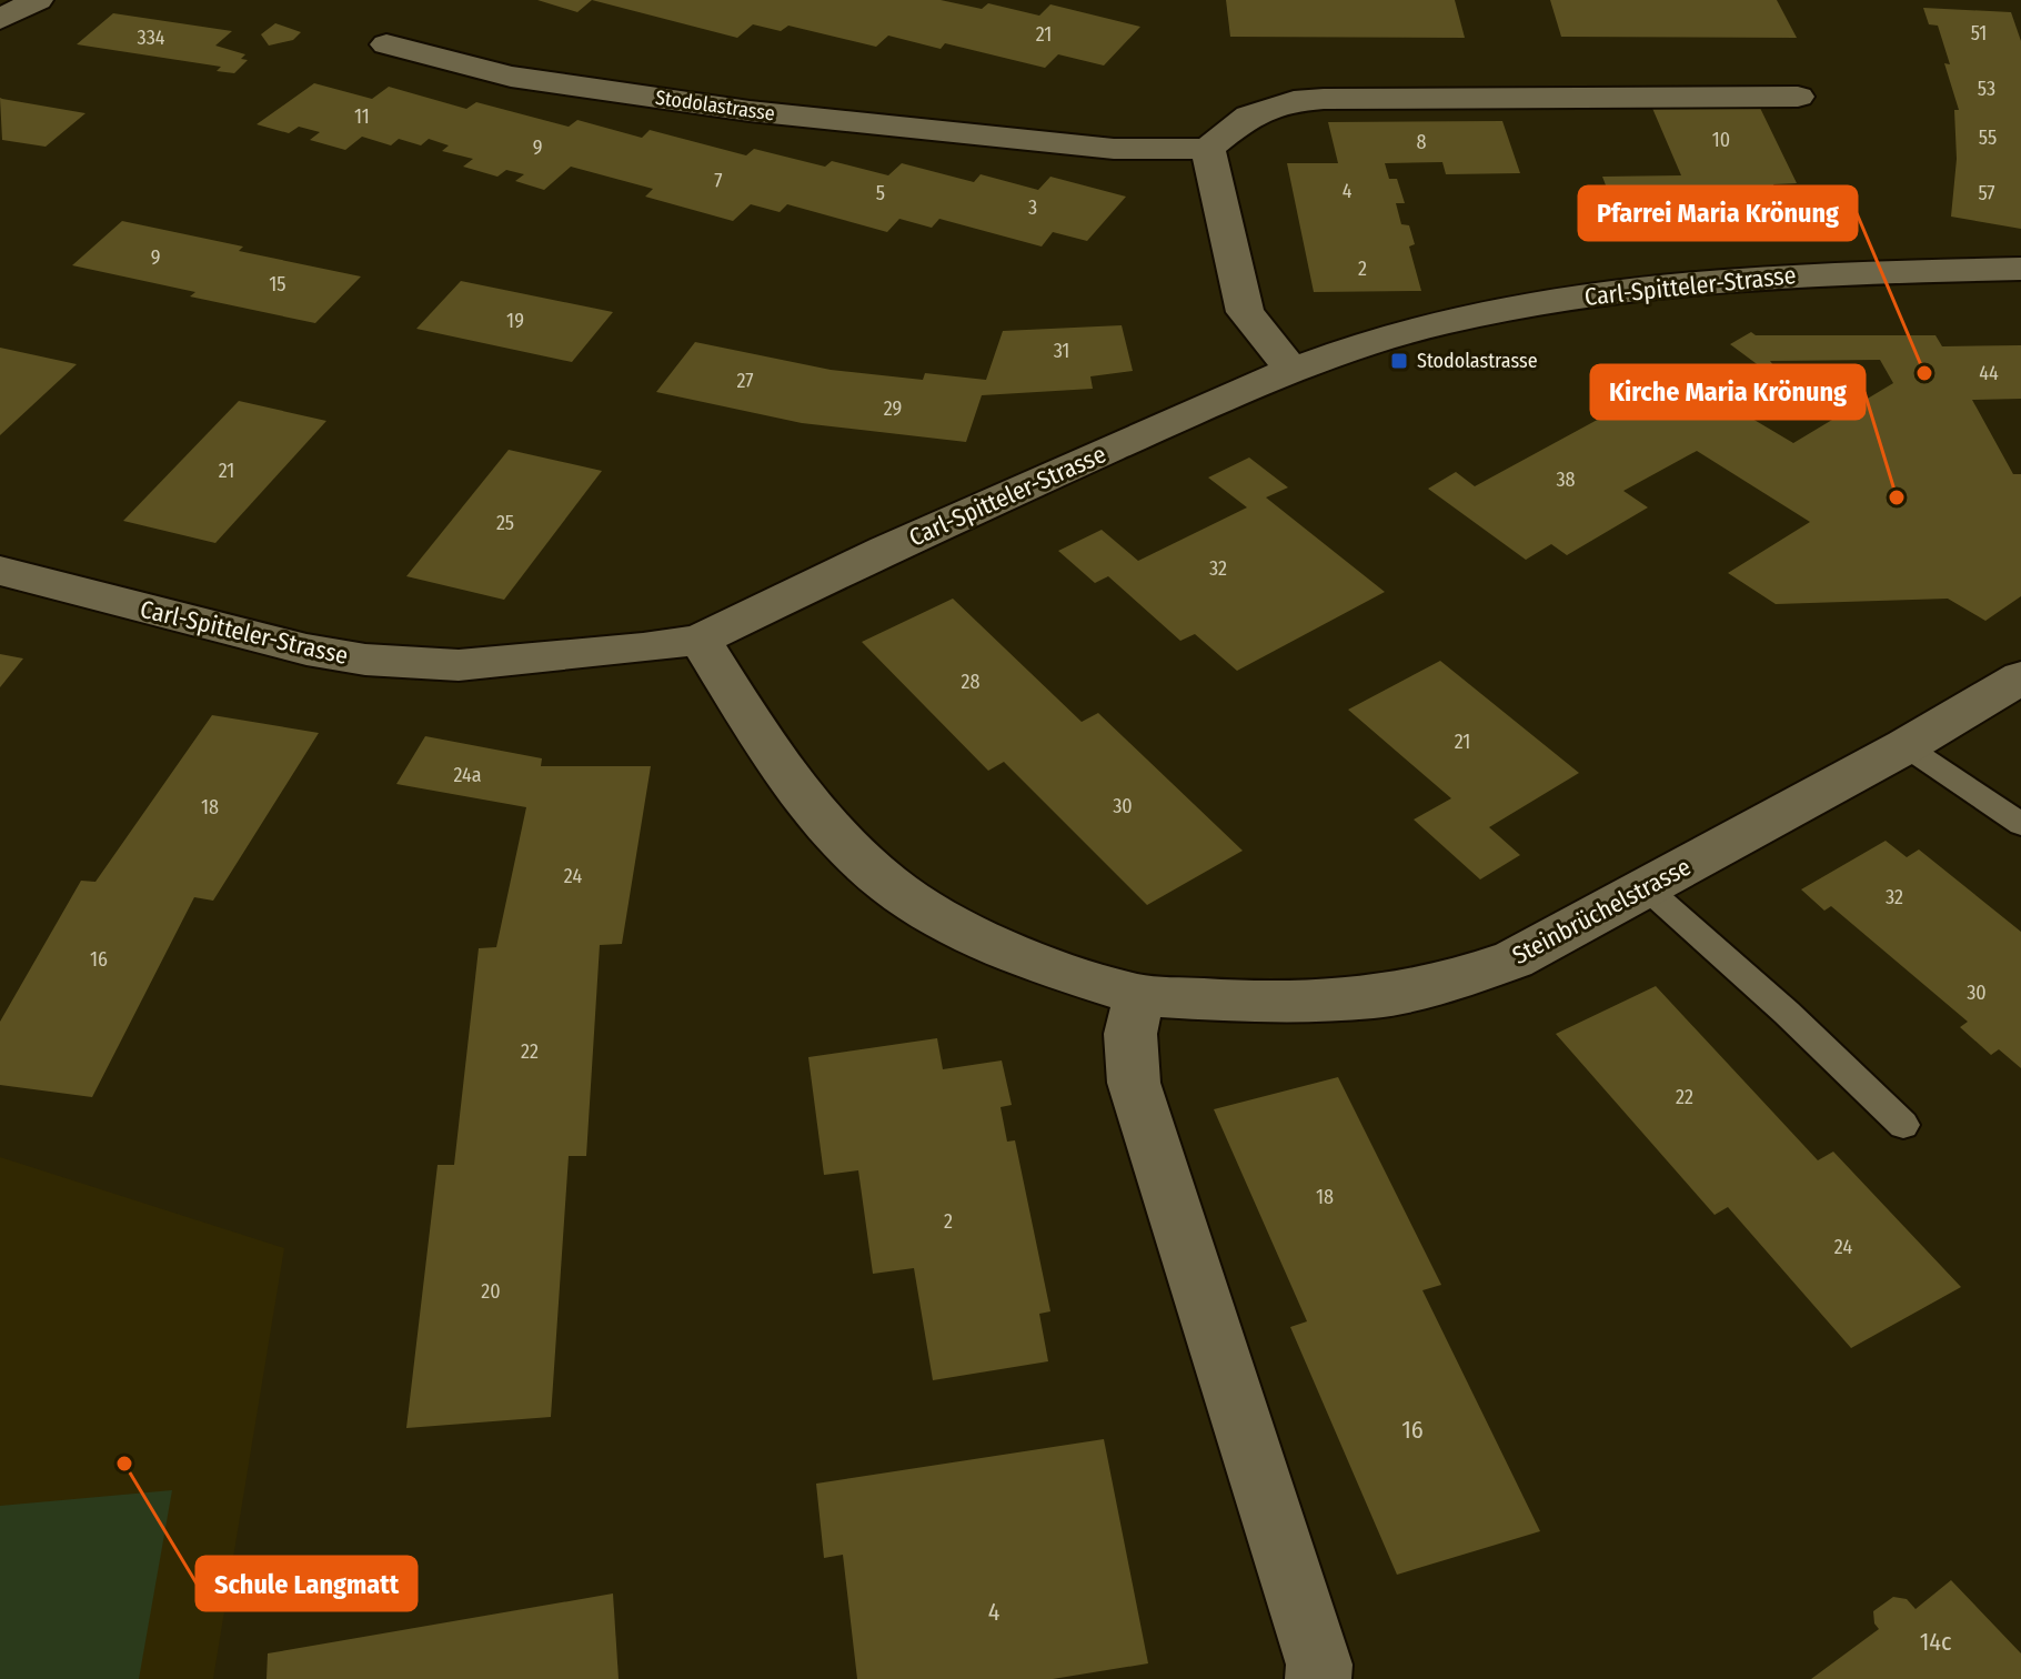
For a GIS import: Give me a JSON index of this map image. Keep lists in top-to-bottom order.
{
  "streets": {
    "street": ["Stodolastrasse", "Carl-Spitteler-Strasse", "Steinbrüchelstrasse"]
  },
  "crossings": [
    ["Carl-Spitteler-Strasse", "Steinbrüchelstrasse"]
  ],
  "places": {
    "transit": ["Stodolastrasse"],
    "other": ["Pfarrei Maria Krönung", "Kirche Maria Krönung", "Schule Langmatt"]
  },
  "house_numbers": [
    "51",
    "21",
    "334",
    "53",
    "11",
    "55",
    "10",
    "8",
    "9",
    "7",
    "4",
    "5",
    "57",
    "3",
    "9",
    "2",
    "15",
    "19",
    "31",
    "44",
    "27",
    "29",
    "21",
    "38",
    "25",
    "32",
    "28",
    "21",
    "24a",
    "30",
    "18",
    "24",
    "32",
    "16",
    "30",
    "22",
    "22",
    "18",
    "2",
    "24",
    "20",
    "16",
    "4",
    "14c"
  ]
}
